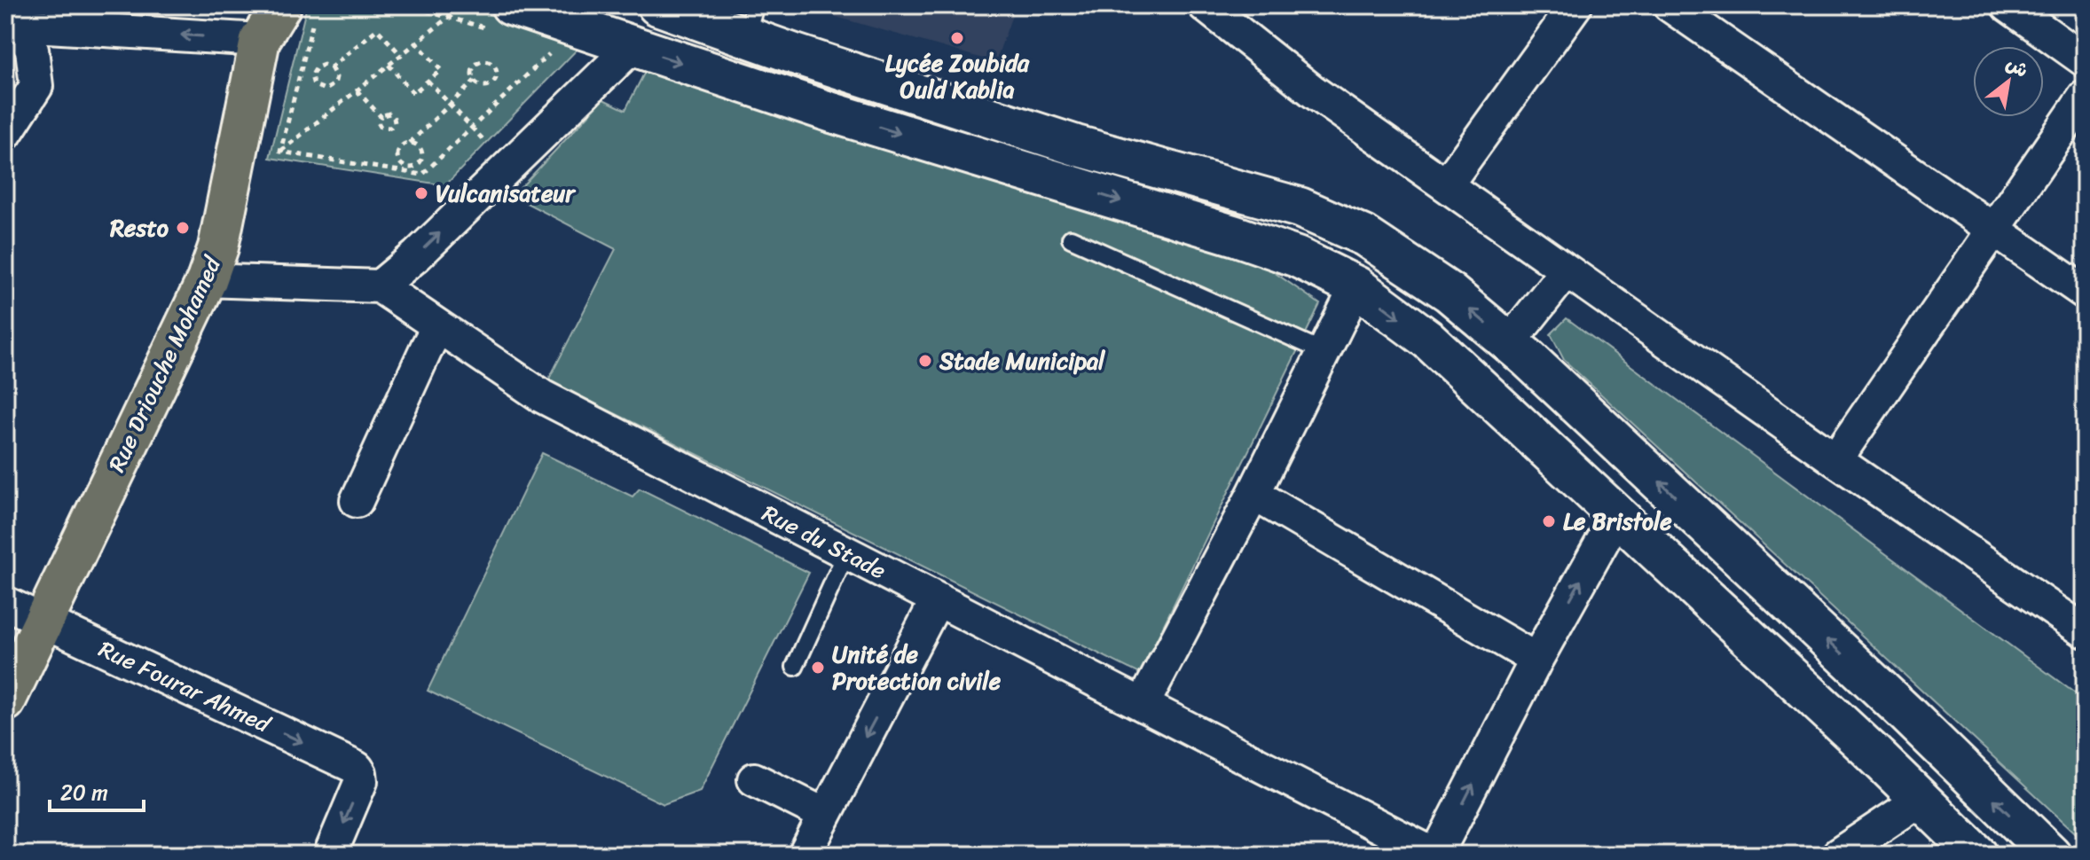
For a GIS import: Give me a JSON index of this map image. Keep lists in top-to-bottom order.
{
  "streets": {
    "main road": ["Rue Driouche Mohamed"],
    "street": ["Rue du Stade", "Rue Fourar Ahmed"]
  },
  "crossings": [
    ["Rue Driouche Mohamed", "Rue Fourar Ahmed"]
  ],
  "one_way": ["Rue Fourar Ahmed"],
  "places": [
    "Lycée Zoubida Ould Kablia",
    "Vulcanisateur",
    "Resto",
    "Stade Municipal",
    "Le Bristole",
    "Unité de Protection civile"
  ],
  "scale_bar": "20 m",
  "north": "top right"
}
